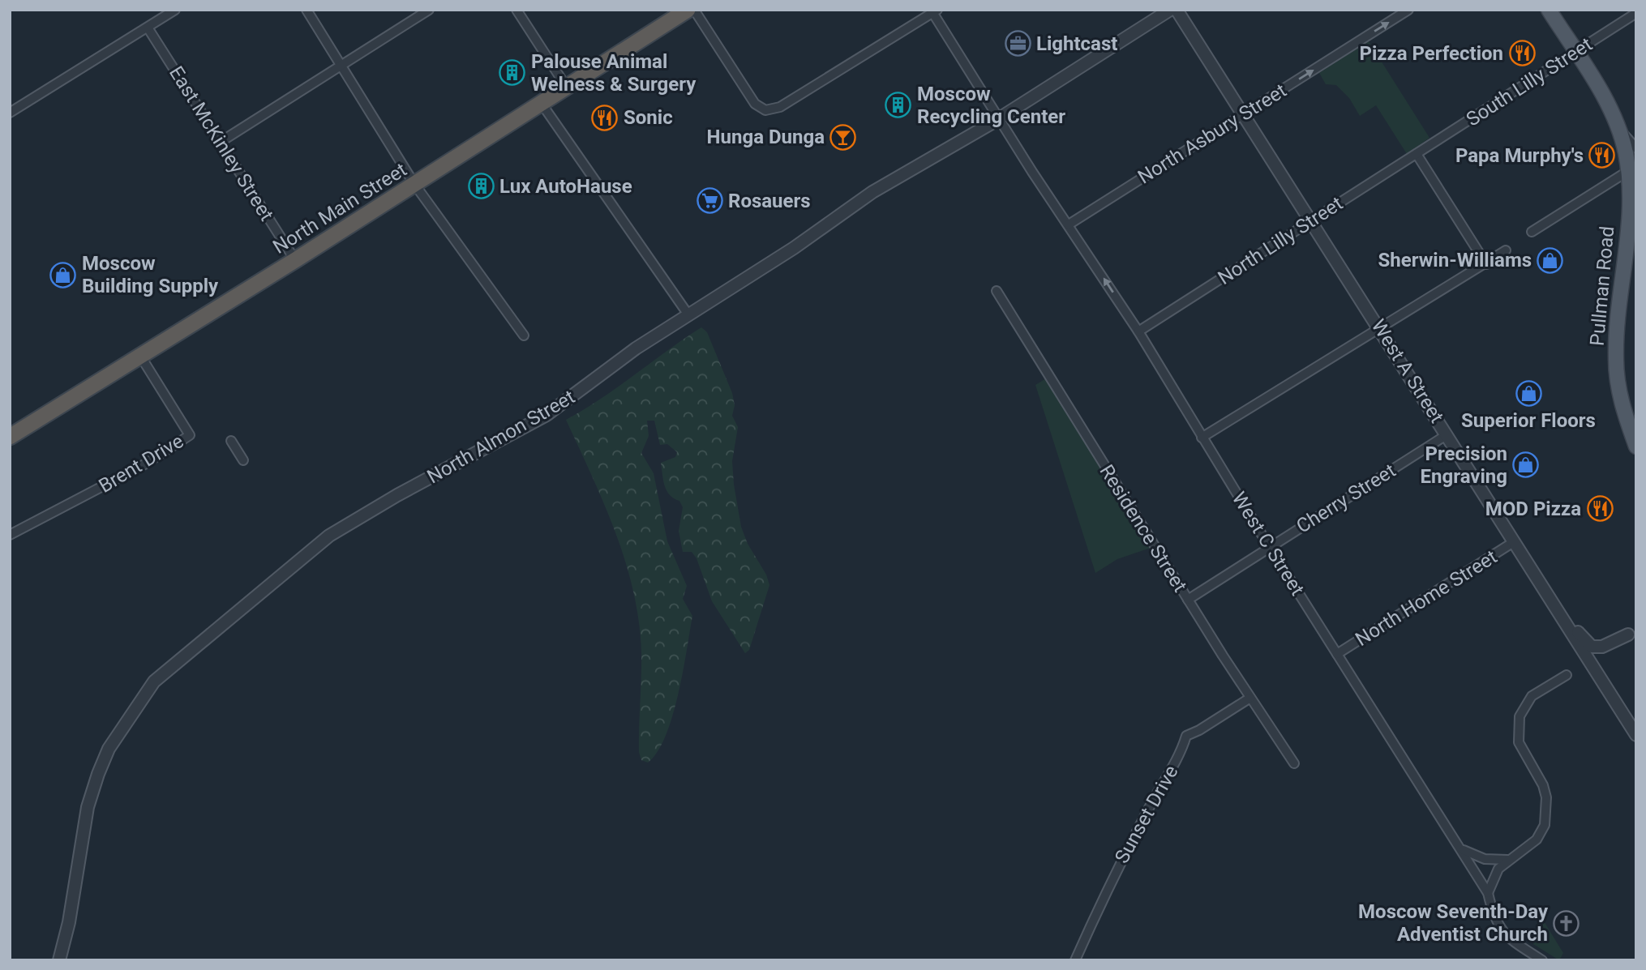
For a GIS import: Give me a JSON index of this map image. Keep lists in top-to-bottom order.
{
  "streets": {
    "highway": ["North Main Street"],
    "main road": ["Pullman Road"],
    "street": [
      "South Lilly Street",
      "North Asbury Street",
      "East McKinley Street",
      "North Lilly Street",
      "West A Street",
      "North Almon Street",
      "Brent Drive",
      "Cherry Street",
      "Residence Street",
      "West C Street",
      "North Home Street",
      "Sunset Drive"
    ]
  },
  "crossings": [
    ["South Lilly Street", "North Lilly Street"],
    ["South Lilly Street", "Pullman Road"],
    ["North Asbury Street", "West A Street"],
    ["North Asbury Street", "West C Street"],
    ["East McKinley Street", "North Main Street"],
    ["North Main Street", "Brent Drive"],
    ["North Lilly Street", "West A Street"],
    ["North Lilly Street", "West C Street"],
    ["West A Street", "Cherry Street"],
    ["West A Street", "North Home Street"],
    ["North Almon Street", "West C Street"],
    ["Cherry Street", "Residence Street"],
    ["Cherry Street", "West C Street"],
    ["Residence Street", "Sunset Drive"],
    ["West C Street", "North Home Street"]
  ],
  "one_way": ["North Asbury Street"],
  "places": {
    "office": ["Lightcast"],
    "restaurant": [
      "Pizza Perfection",
      "Sonic",
      "Papa Murphy's",
      "MOD Pizza"
    ],
    "building": ["Palouse Animal Welness & Surgery", "Moscow Recycling Center", "Lux AutoHause"],
    "bar": ["Hunga Dunga"],
    "supermarket": ["Rosauers"],
    "shop": [
      "Sherwin-Williams",
      "Moscow Building Supply",
      "Superior Floors",
      "Precision Engraving"
    ],
    "church": ["Moscow Seventh-Day Adventist Church"]
  }
}
